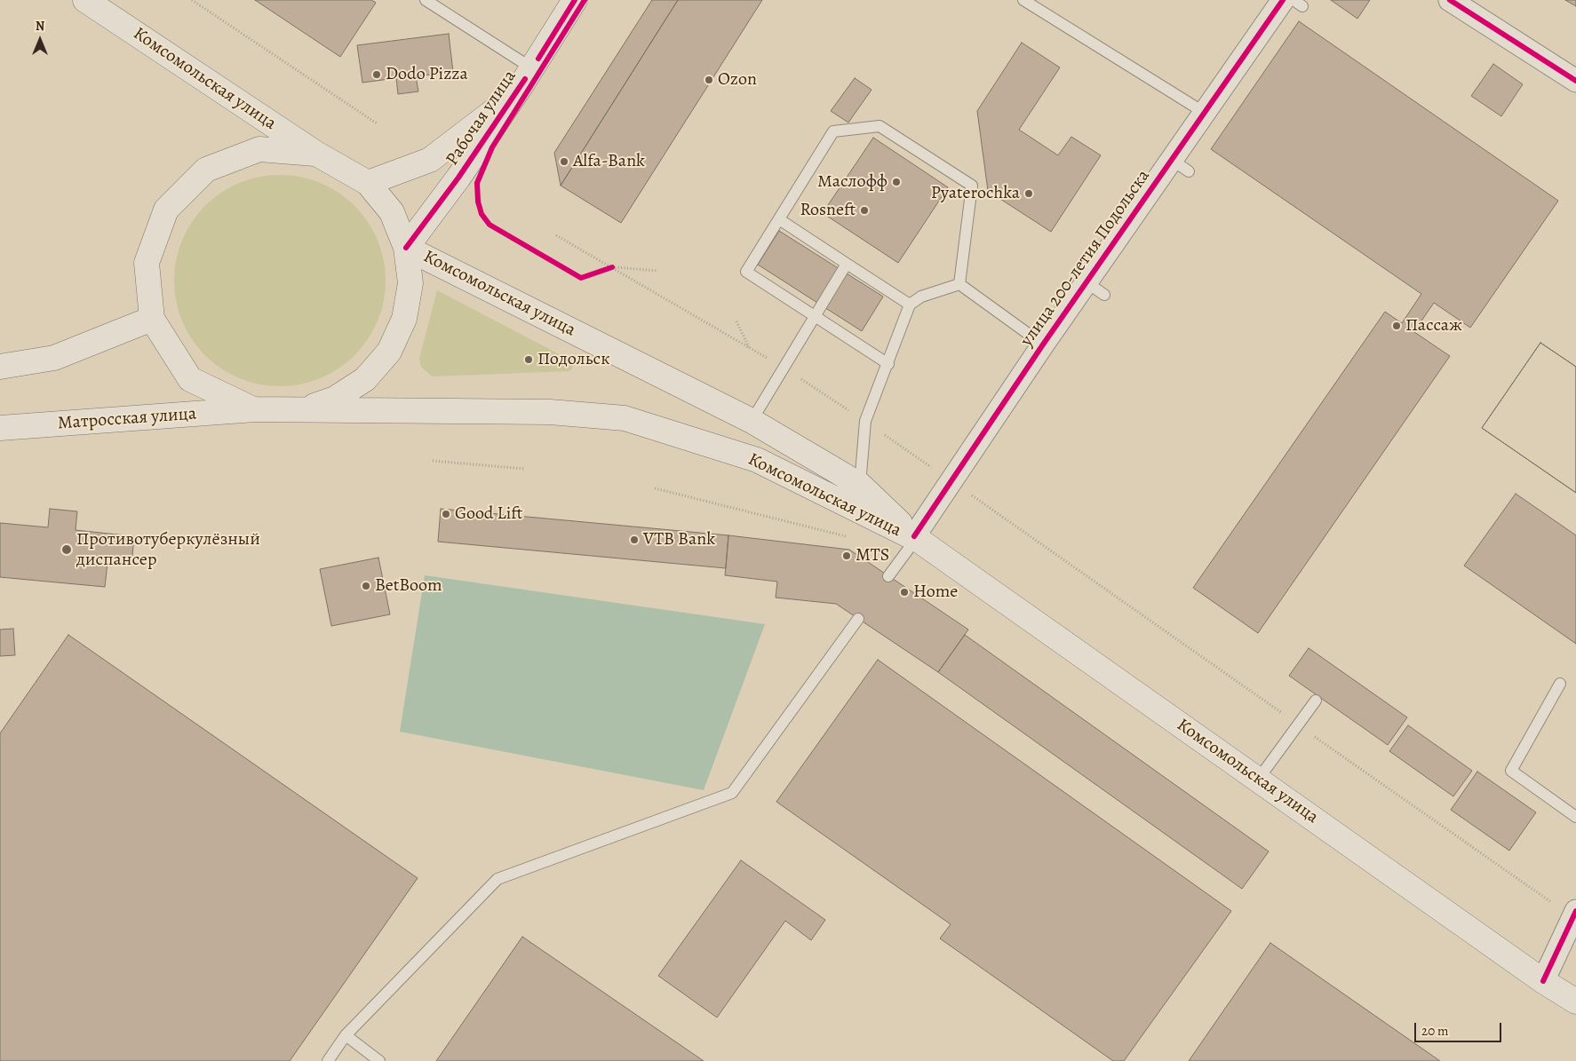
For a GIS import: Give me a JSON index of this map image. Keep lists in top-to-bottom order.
{
  "streets": {
    "main road": ["Комсомольская улица", "Рабочая улица", "Матросская улица"],
    "street": ["улица 200-летия Подольска"]
  },
  "crossings": [
    ["Комсомольская улица", "Рабочая улица"],
    ["Комсомольская улица", "улица 200-летия Подольска"],
    ["Комсомольская улица", "Матросская улица"]
  ],
  "places": [
    "Dodo Pizza",
    "Ozon",
    "Alfa-Bank",
    "Маслофф",
    "Pyaterochka",
    "Rosneft",
    "Пассаж",
    "Подольск",
    "Good Lift",
    "VTB Bank",
    "Противотуберкулёзный диспансер",
    "MTS",
    "BetBoom",
    "Home"
  ],
  "scale_bar": "20 m",
  "north": "top"
}
